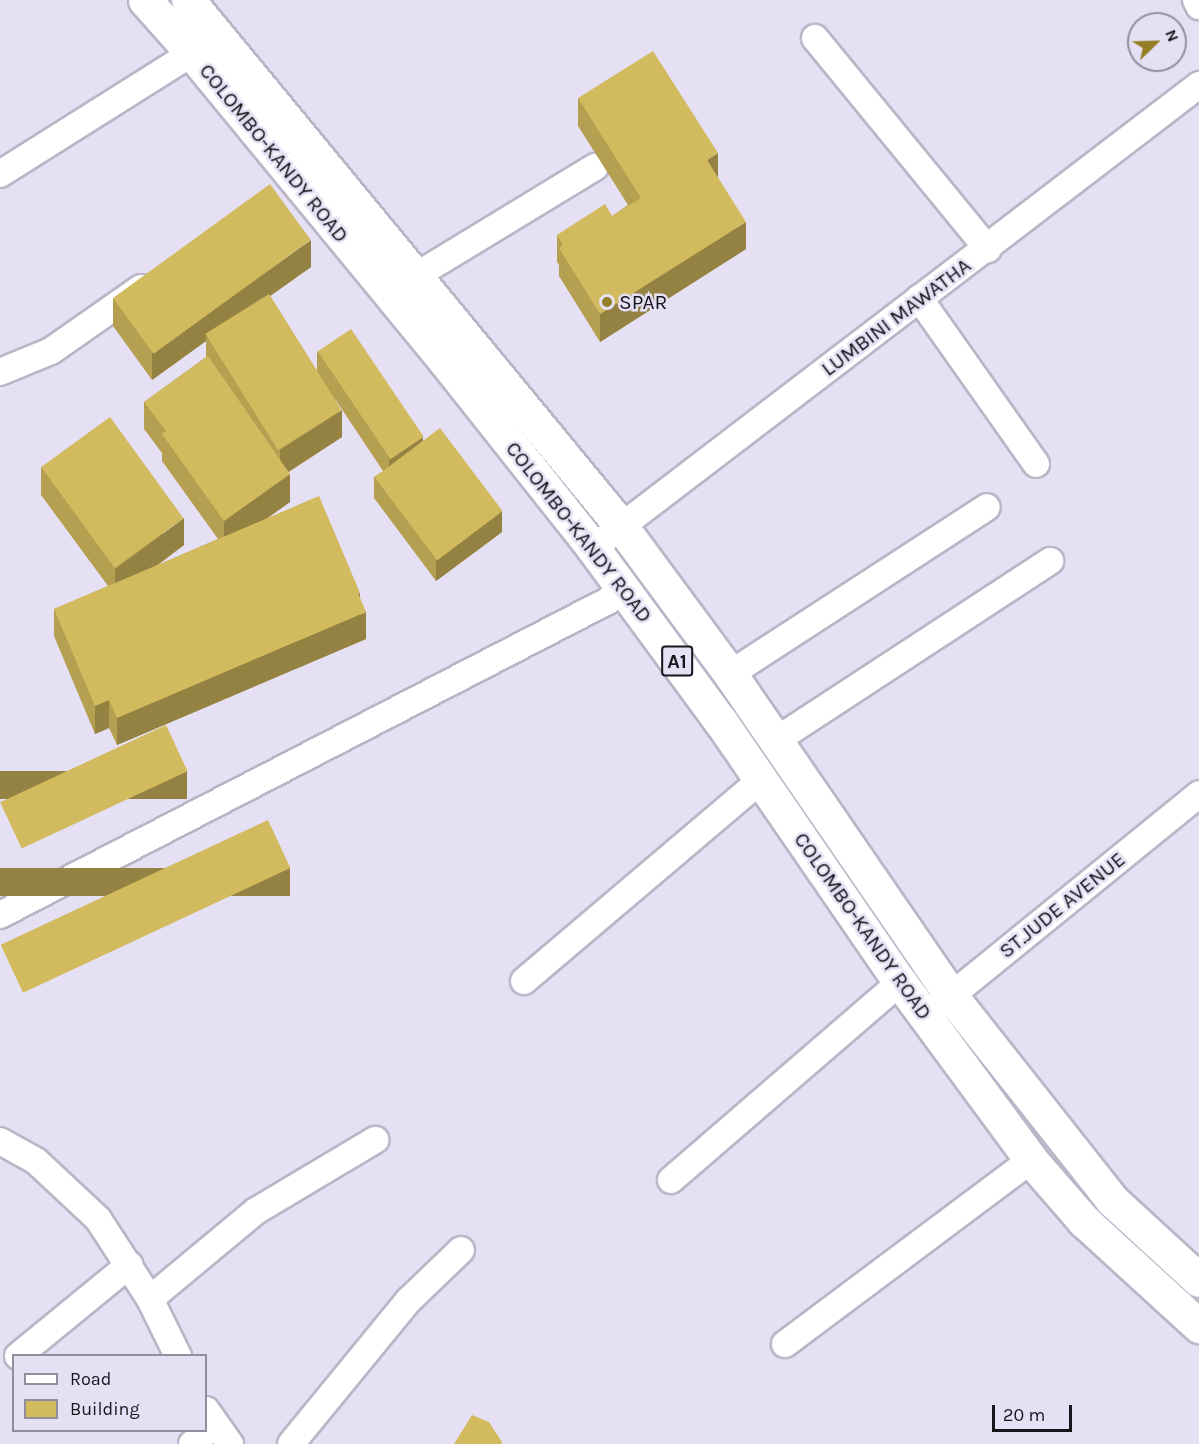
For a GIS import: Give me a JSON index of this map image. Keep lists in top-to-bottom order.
{
  "streets": {
    "highway": ["COLOMBO-KANDY ROAD", "A1"],
    "street": ["LUMBINI MAWATHA", "ST.JUDE AVENUE"]
  },
  "crossings": [
    ["COLOMBO-KANDY ROAD", "LUMBINI MAWATHA"],
    ["COLOMBO-KANDY ROAD", "ST.JUDE AVENUE"]
  ],
  "places": ["SPAR"],
  "legend": ["Road", "Building"],
  "scale_bar": "20 m",
  "north": "top right"
}
